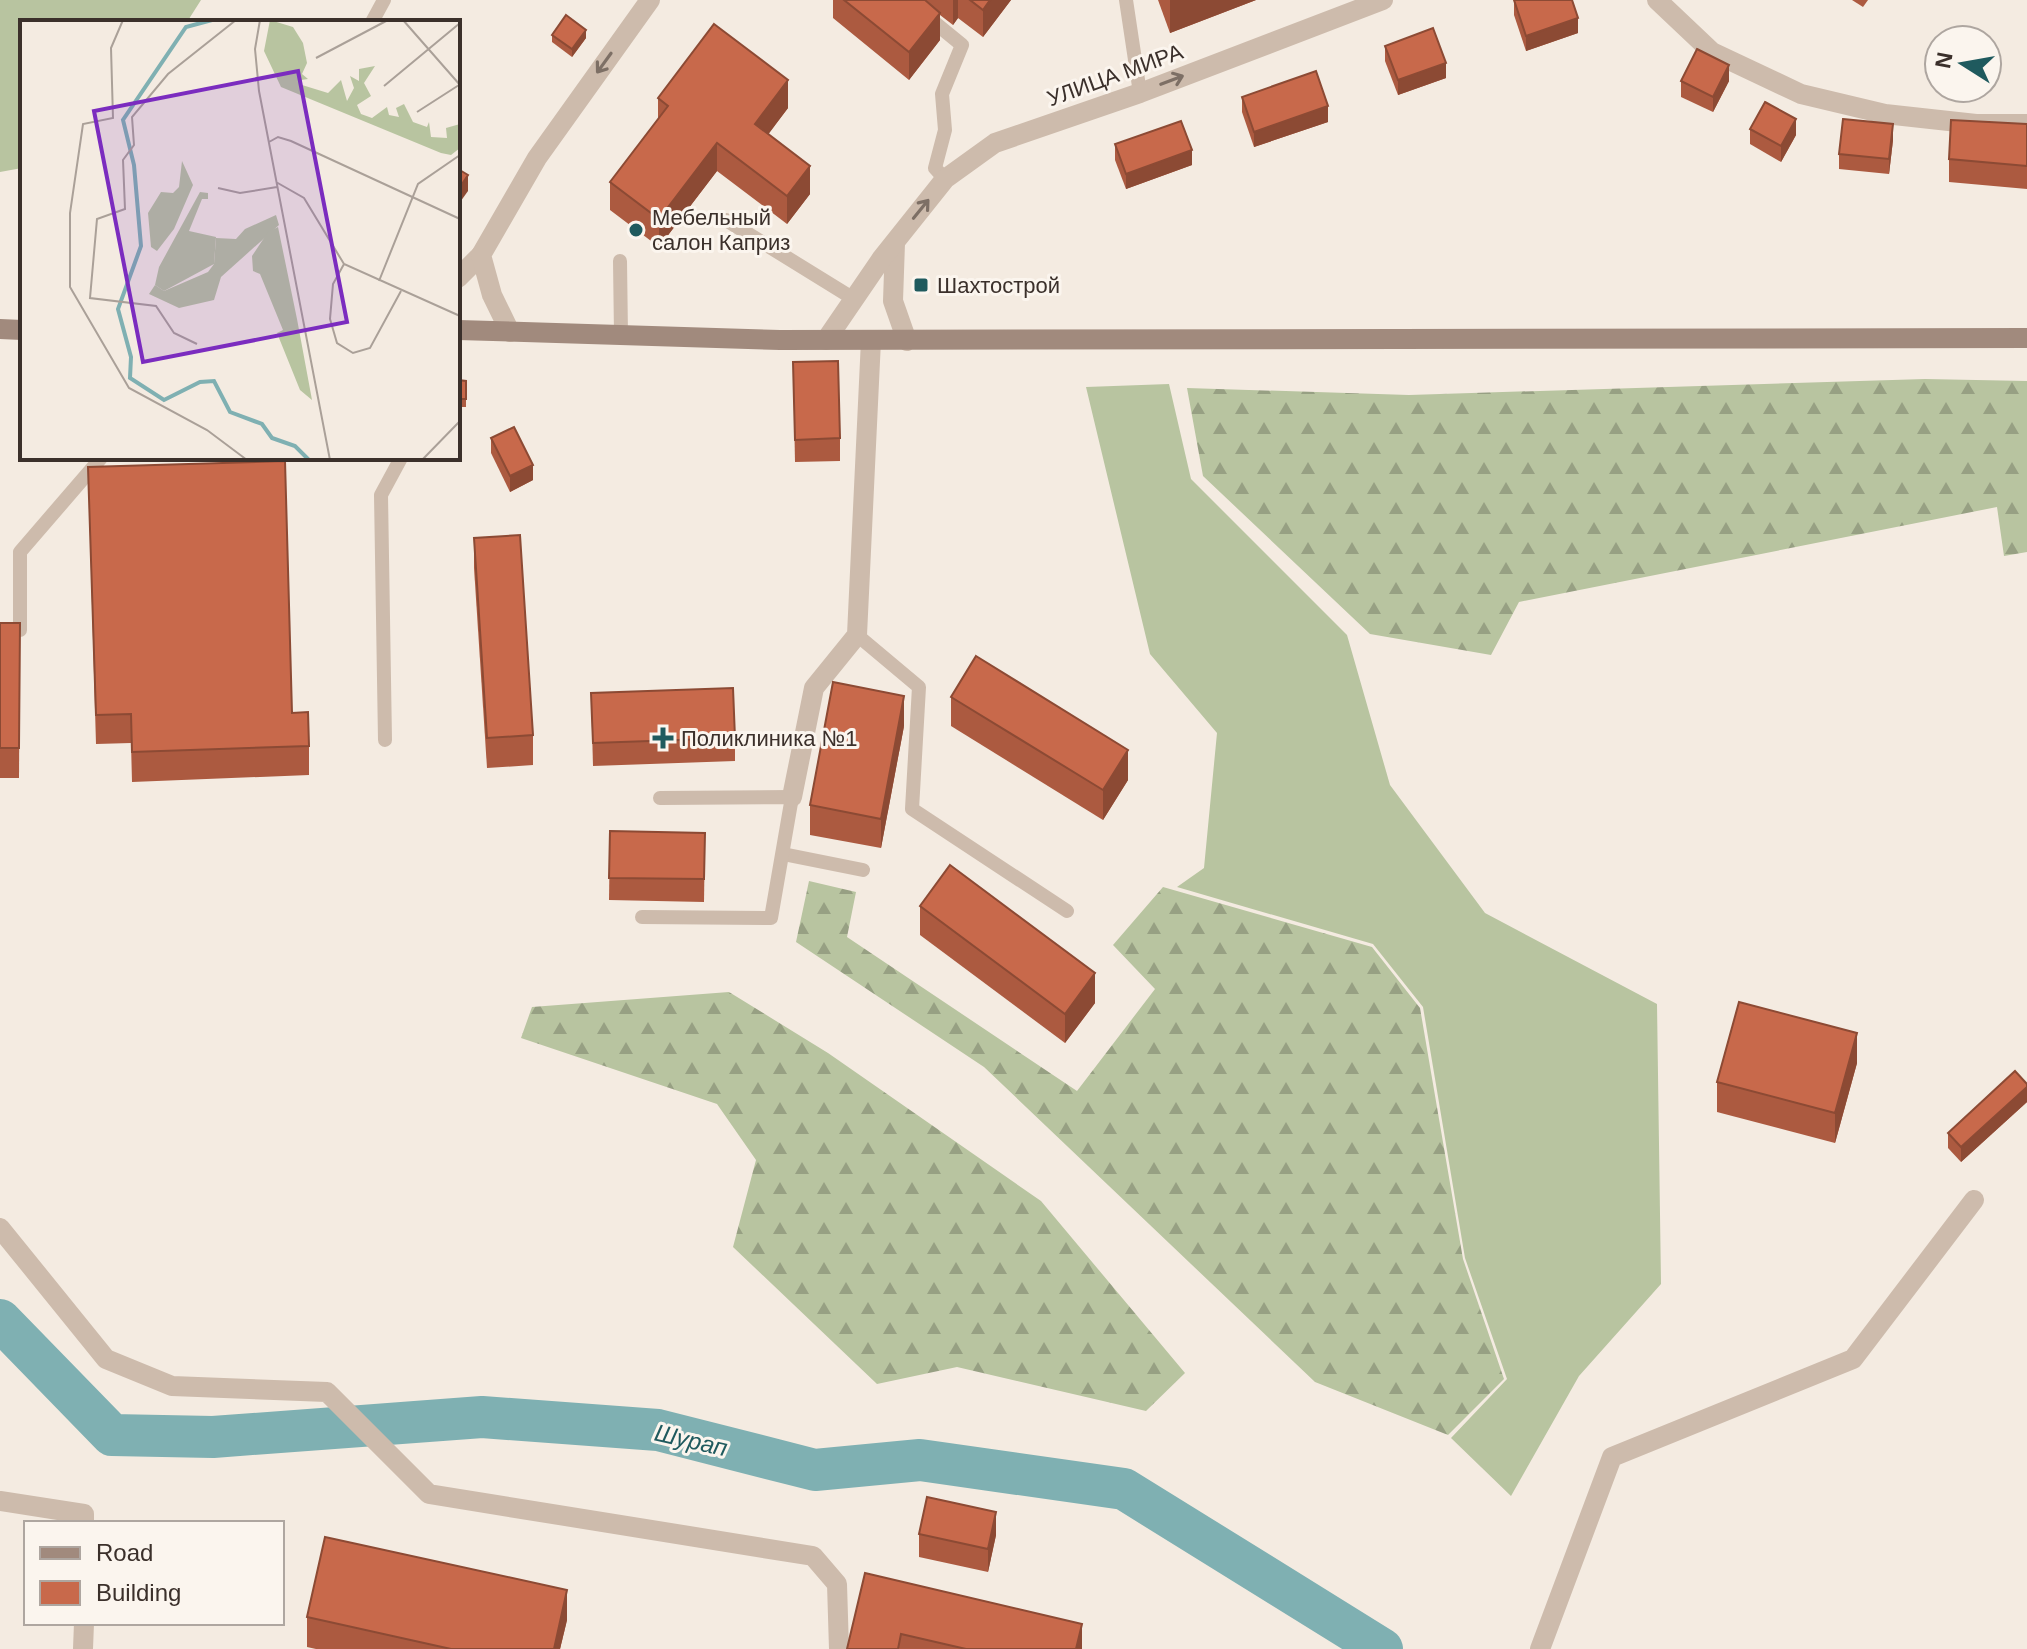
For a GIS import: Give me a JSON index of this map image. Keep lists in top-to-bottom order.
{
  "streets": {
    "street": ["УЛИЦА МИРА"]
  },
  "one_way": ["УЛИЦА МИРА"],
  "water": ["Шурап"],
  "places": {
    "other": ["Мебельный салон Каприз"],
    "transit": ["Шахтострой"],
    "health": ["Поликлиника №1"]
  },
  "legend": ["Road", "Building"],
  "north": "left"
}
